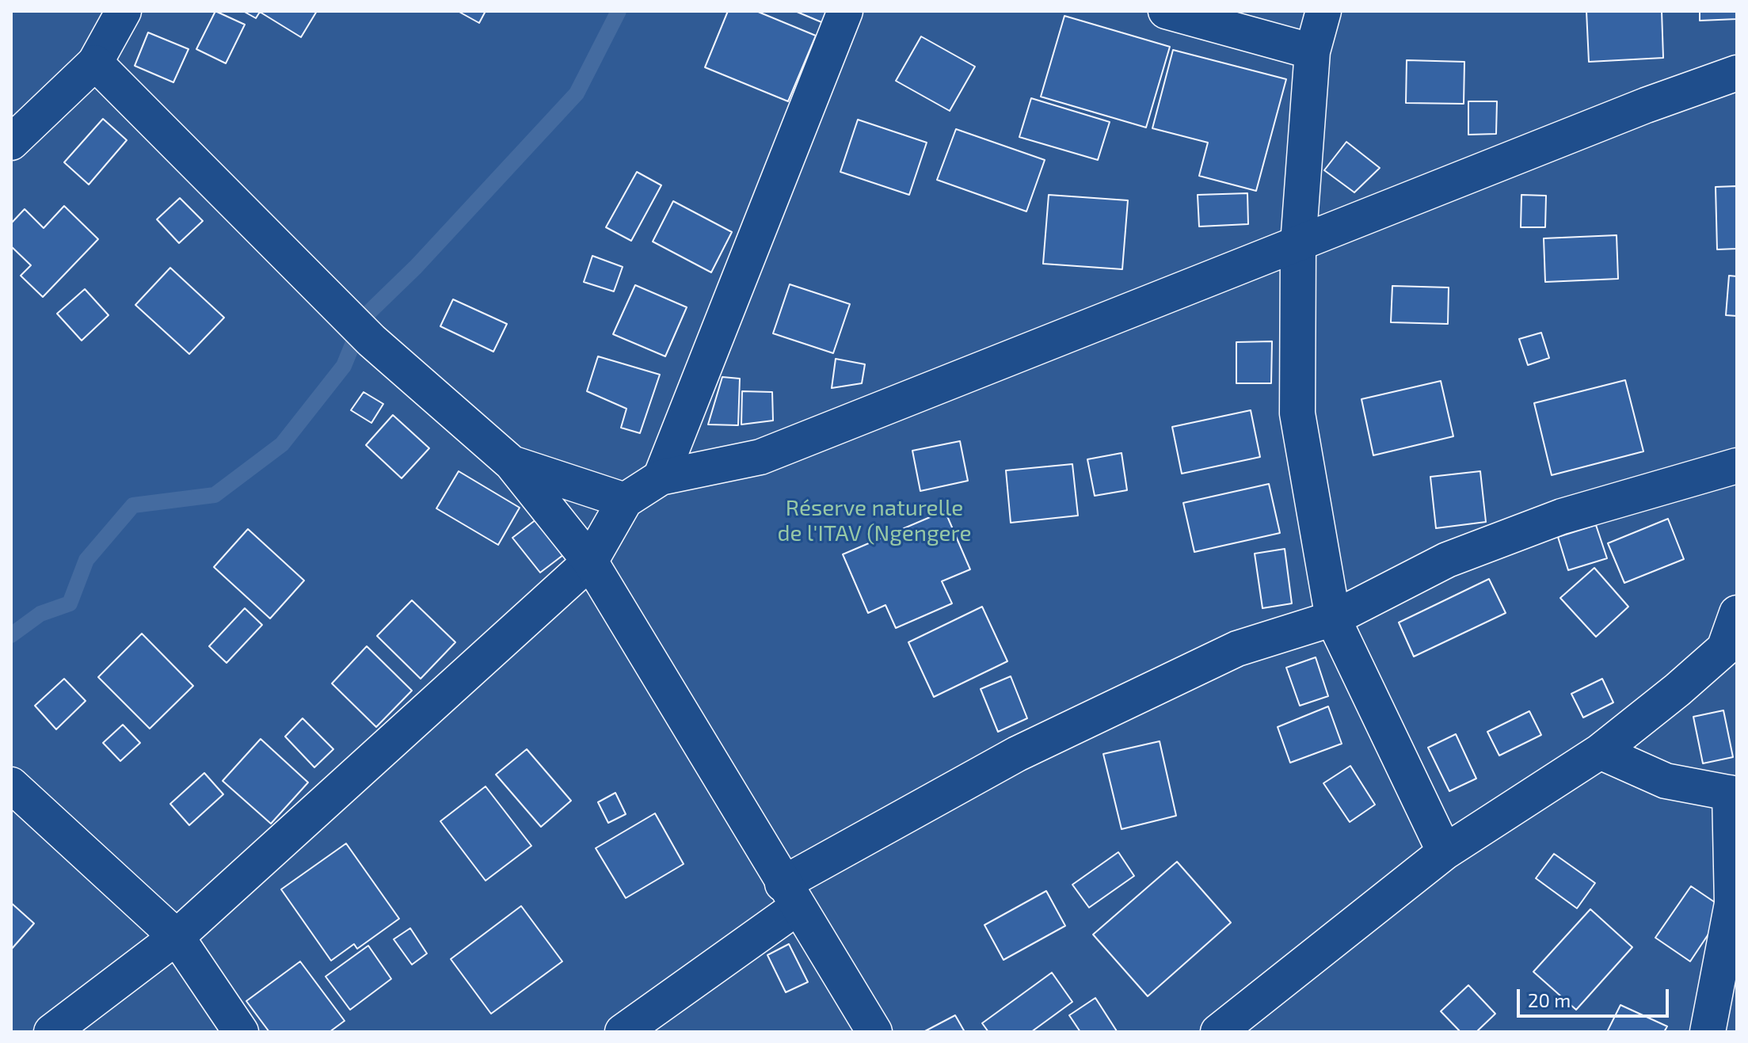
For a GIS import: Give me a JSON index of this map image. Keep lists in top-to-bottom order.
{
  "parks": ["Réserve naturelle de l'ITAV (Ngengere"],
  "scale_bar": "20 m"
}
